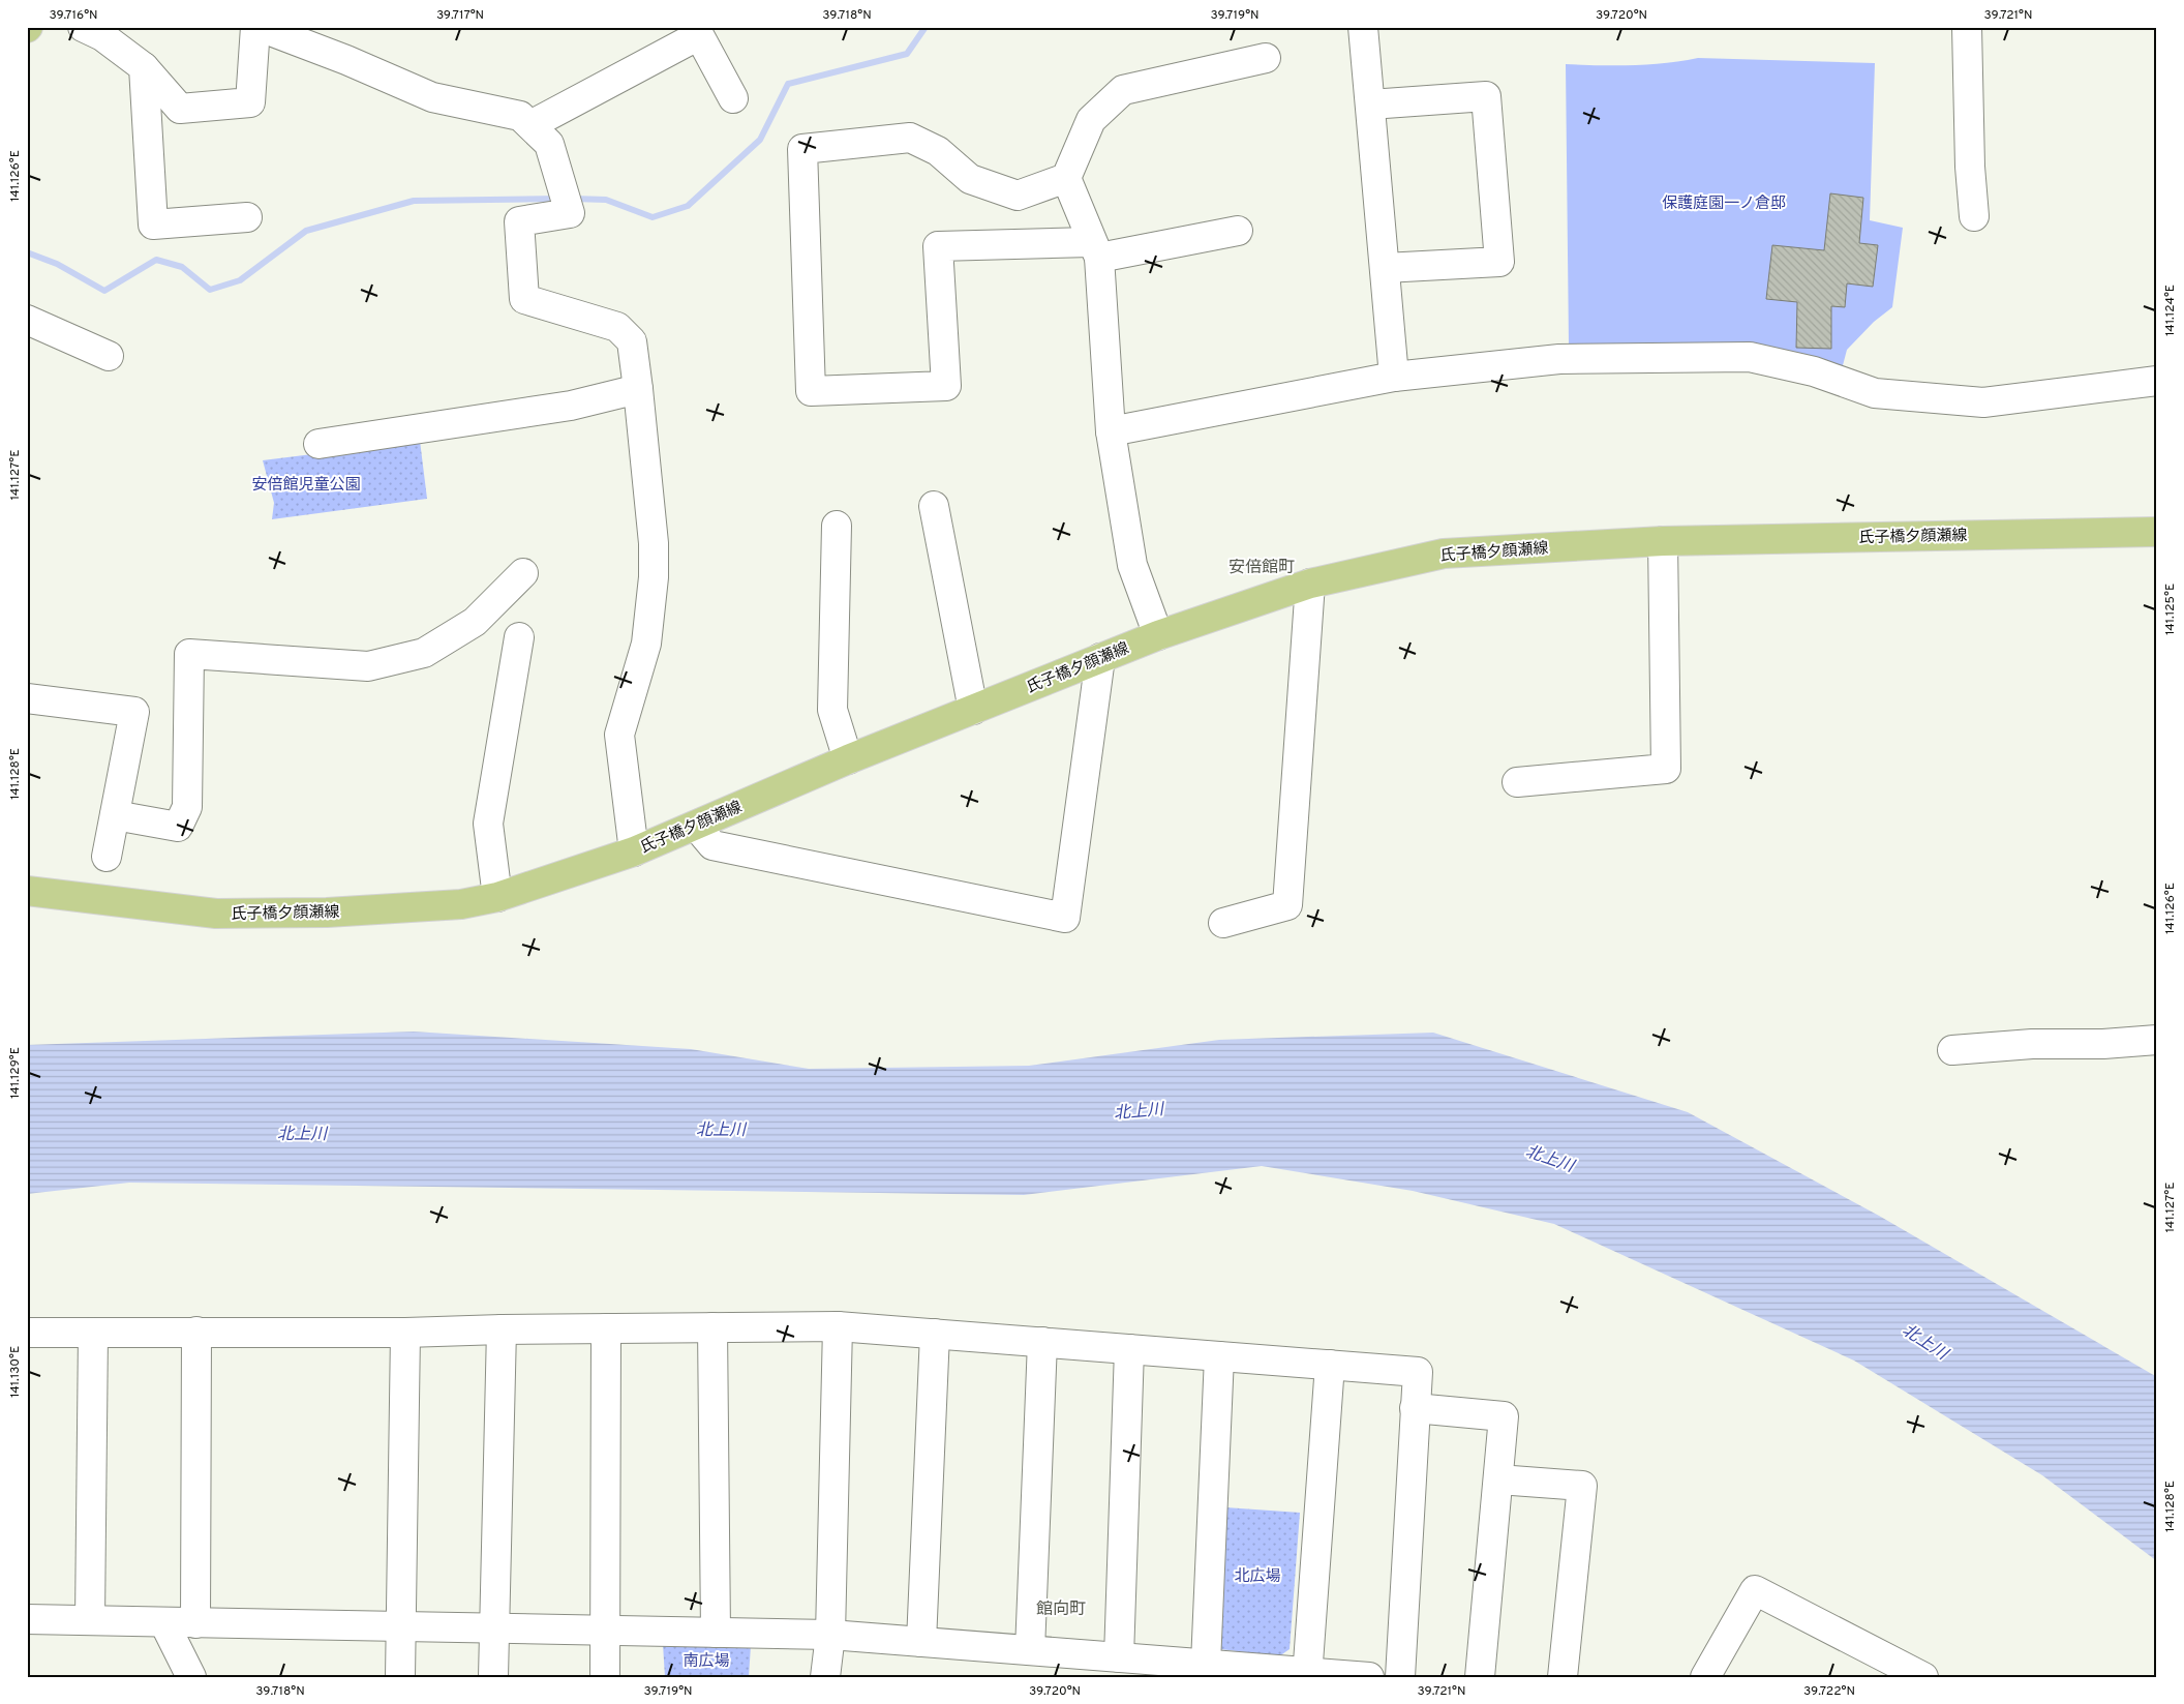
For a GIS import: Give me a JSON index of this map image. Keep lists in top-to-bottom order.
{
  "streets": {
    "main road": ["氏子橋夕顔瀬線"]
  },
  "districts": ["安倍館町", "館向町"],
  "water": ["北上川"],
  "parks": [
    "保護庭園一ノ倉邸",
    "安倍館児童公園",
    "北広場",
    "南広場"
  ],
  "coordinates": [
    "39.716°N",
    "39.717°N",
    "39.718°N",
    "39.719°N",
    "39.720°N",
    "39.721°N",
    "141.126°E",
    "141.124°E",
    "141.127°E",
    "141.125°E",
    "141.128°E",
    "141.129°E",
    "141.130°E",
    "39.722°N"
  ]
}
